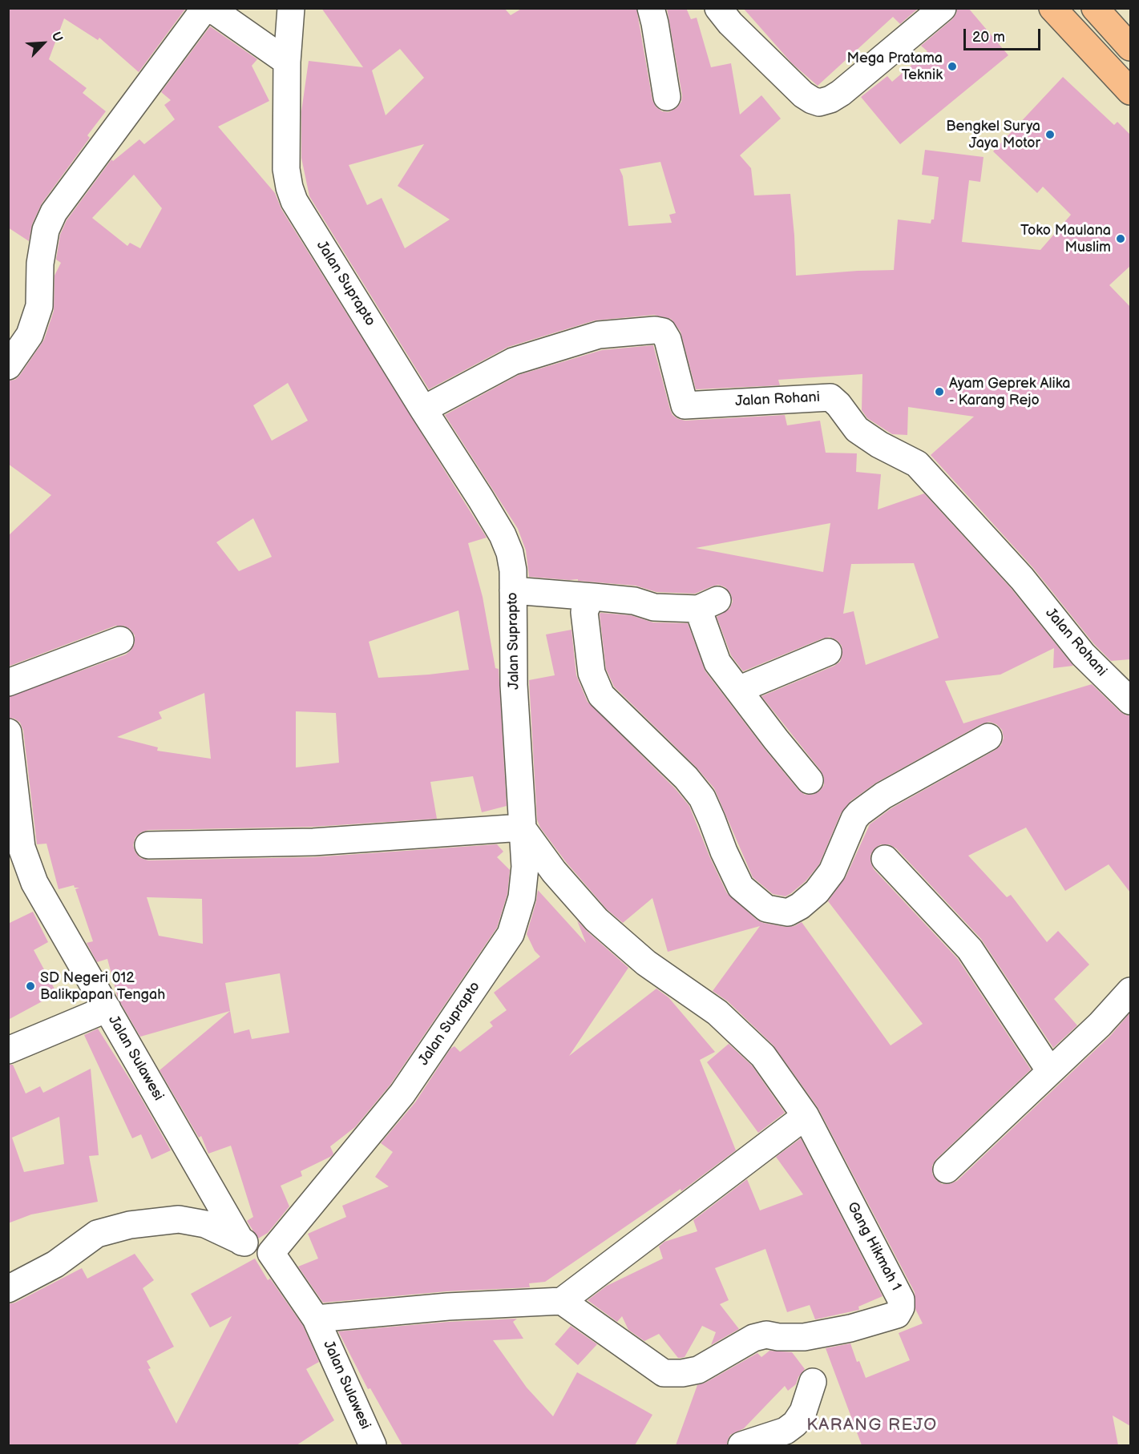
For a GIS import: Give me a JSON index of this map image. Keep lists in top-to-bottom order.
{
  "streets": {
    "street": [
      "Jalan Suprapto",
      "Jalan Rohani",
      "Jalan Sulawesi",
      "Gang Hikmah 1"
    ]
  },
  "crossings": [
    ["Jalan Suprapto", "Jalan Rohani"],
    ["Jalan Suprapto", "Jalan Sulawesi"]
  ],
  "districts": ["KARANG REJO"],
  "places": [
    "Mega Pratama Teknik",
    "Bengkel Surya Jaya Motor",
    "Toko Maulana Muslim",
    "Ayam Geprek Alika - Karang Rejo",
    "SD Negeri 012 Balikpapan Tengah"
  ],
  "scale_bar": "20 m",
  "north": "top right"
}
